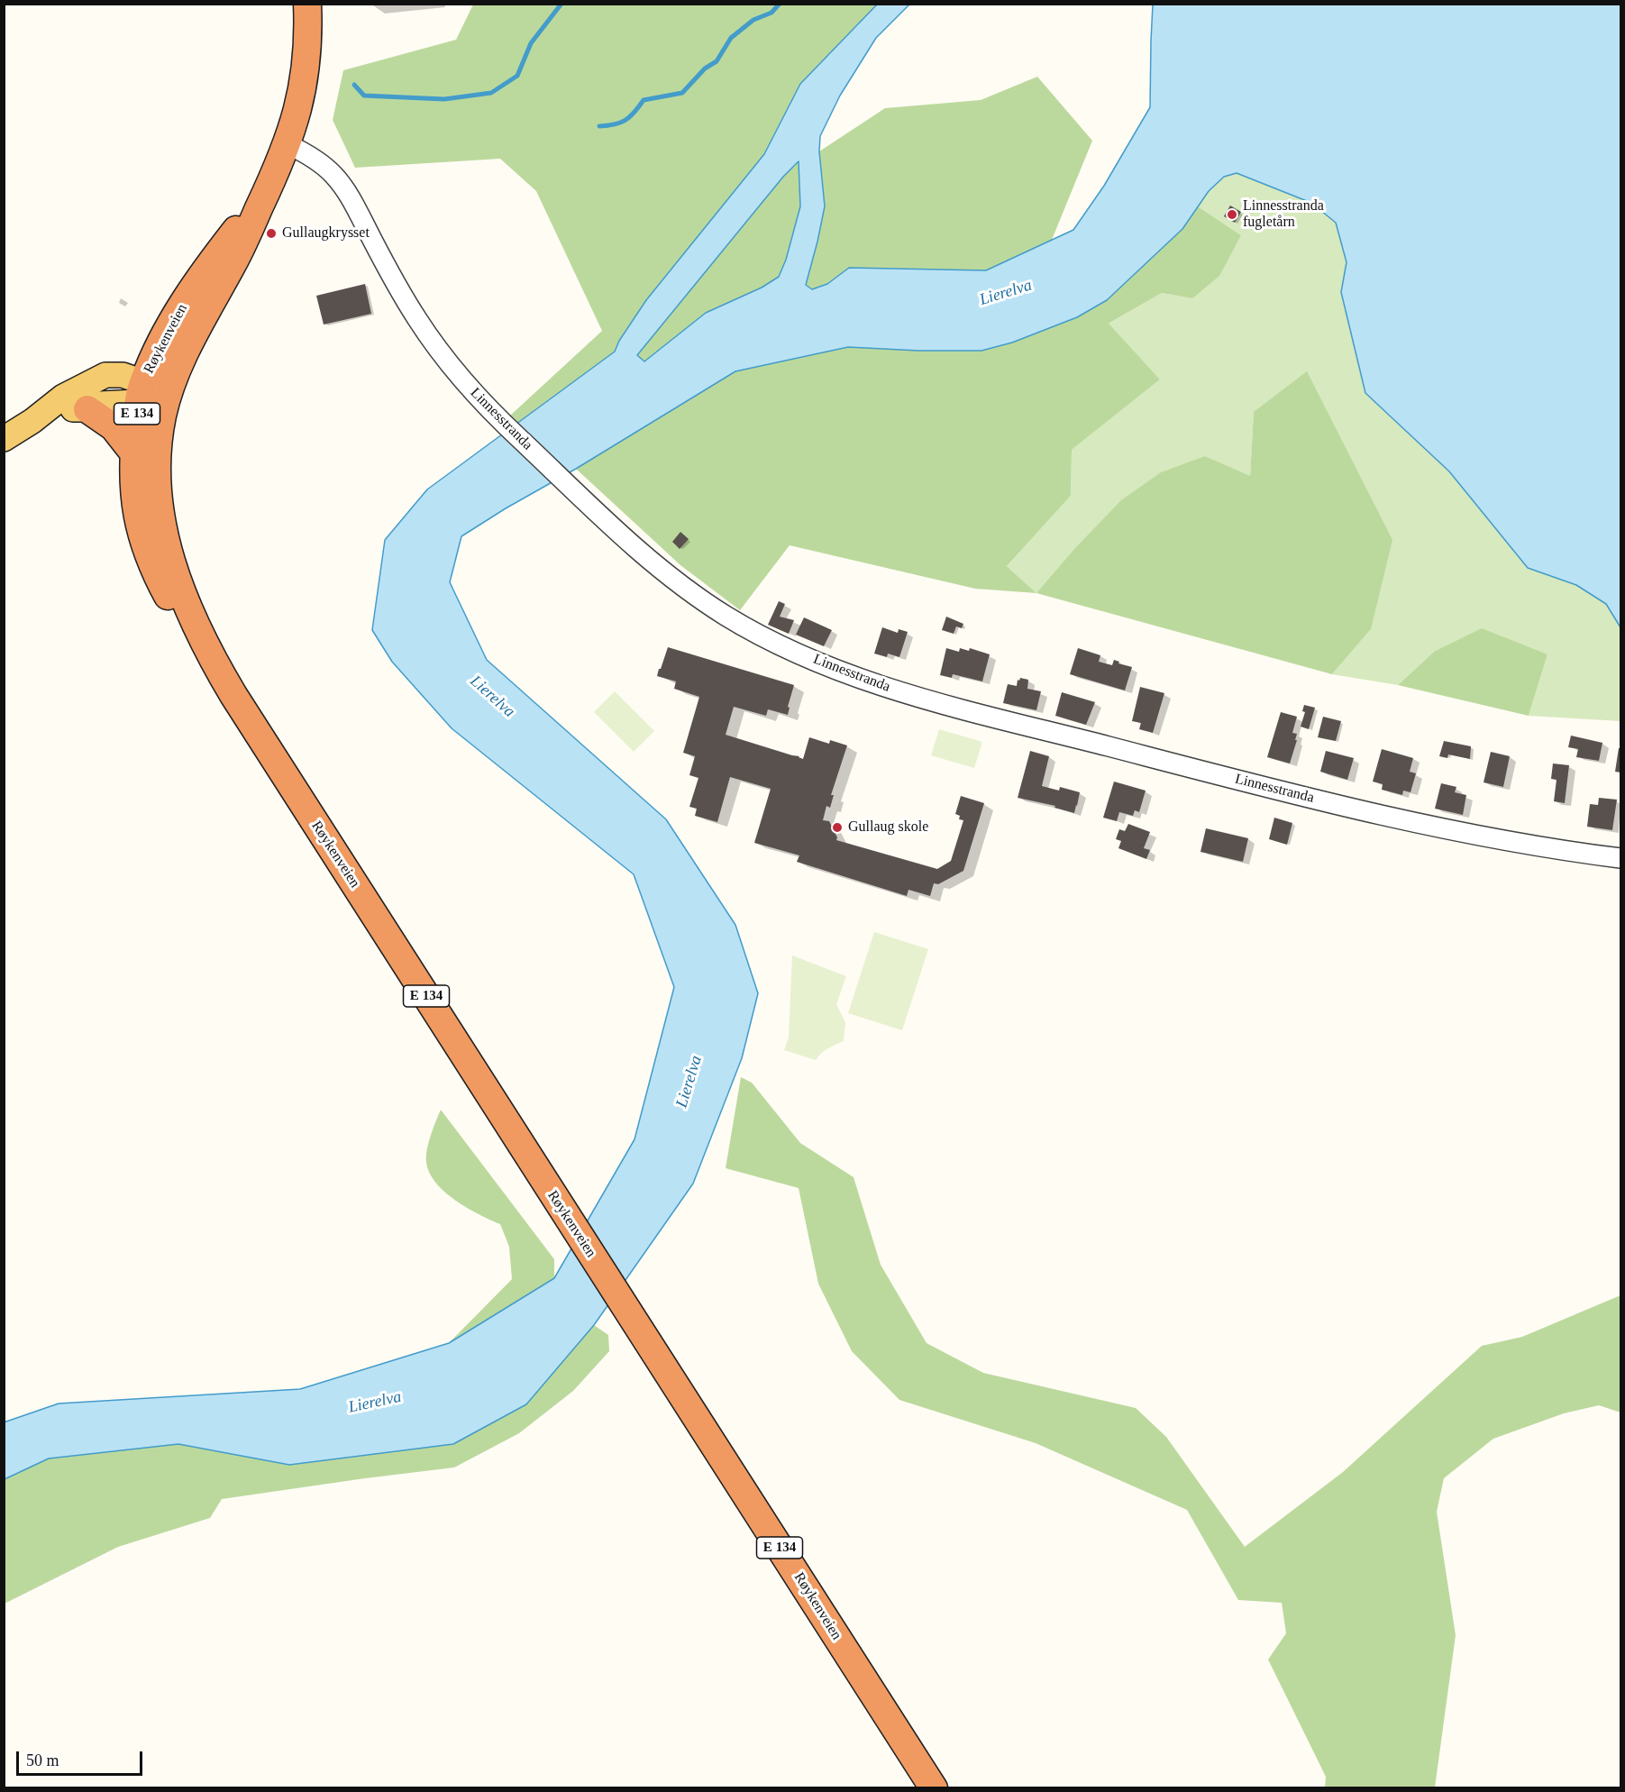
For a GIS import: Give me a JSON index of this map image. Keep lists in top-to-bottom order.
{
  "streets": {
    "highway": ["Røykenveien", "E 134"],
    "street": ["Linnesstranda"]
  },
  "crossings": [
    ["Røykenveien", "E 134"],
    ["Røykenveien", "Linnesstranda"]
  ],
  "water": ["Lierelva"],
  "places": ["Linnesstranda fugletårn", "Gullaugkrysset", "Gullaug skole"],
  "scale_bar": "50 m"
}
